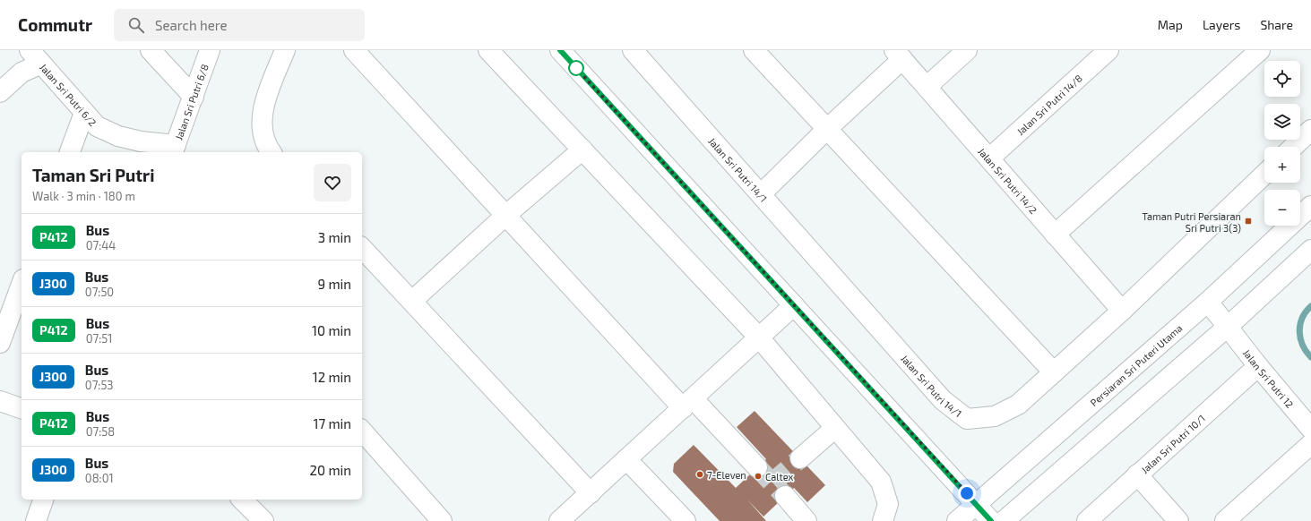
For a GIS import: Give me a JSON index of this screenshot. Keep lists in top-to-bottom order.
{
  "streets": {
    "street": [
      "Jalan Sri Putri 6/2",
      "Jalan Sri Putri 6/8",
      "Jalan Sri Putri 14/8",
      "Jalan Sri Putri 14/1",
      "Jalan Sri Putri 14/2",
      "Persiaran Sri Puteri Utama",
      "Jalan Sri Putri 12",
      "Jalan Sri Putri 10/1"
    ]
  },
  "crossings": [
    ["Jalan Sri Putri 6/2", "Jalan Sri Putri 6/8"],
    ["Jalan Sri Putri 14/8", "Jalan Sri Putri 14/2"],
    ["Jalan Sri Putri 14/1", "Jalan Sri Putri 14/2"],
    ["Persiaran Sri Puteri Utama", "Jalan Sri Putri 12"],
    ["Jalan Sri Putri 12", "Jalan Sri Putri 10/1"]
  ],
  "places": {
    "transit": ["Taman Putri Persiaran Sri Putri 3(3)"],
    "other": ["7-Eleven", "Caltex"]
  },
  "lines": ["bus line P412"],
  "page": {
    "header": "Commutr",
    "search": "Search here",
    "nav": ["Map", "Layers", "Share"],
    "map_buttons": ["+", "−"],
    "heading": ["Taman Sri Putri", "Walk · 3 min · 180 m"],
    "list": [
      {
        "mark": "P412",
        "name": "Bus",
        "note": "07:44",
        "value": "3 min"
      },
      {
        "mark": "J300",
        "name": "Bus",
        "note": "07:50",
        "value": "9 min"
      },
      {
        "mark": "P412",
        "name": "Bus",
        "note": "07:51",
        "value": "10 min"
      },
      {
        "mark": "J300",
        "name": "Bus",
        "note": "07:53",
        "value": "12 min"
      },
      {
        "mark": "P412",
        "name": "Bus",
        "note": "07:58",
        "value": "17 min"
      },
      {
        "mark": "J300",
        "name": "Bus",
        "note": "08:01",
        "value": "20 min"
      }
    ]
  }
}
